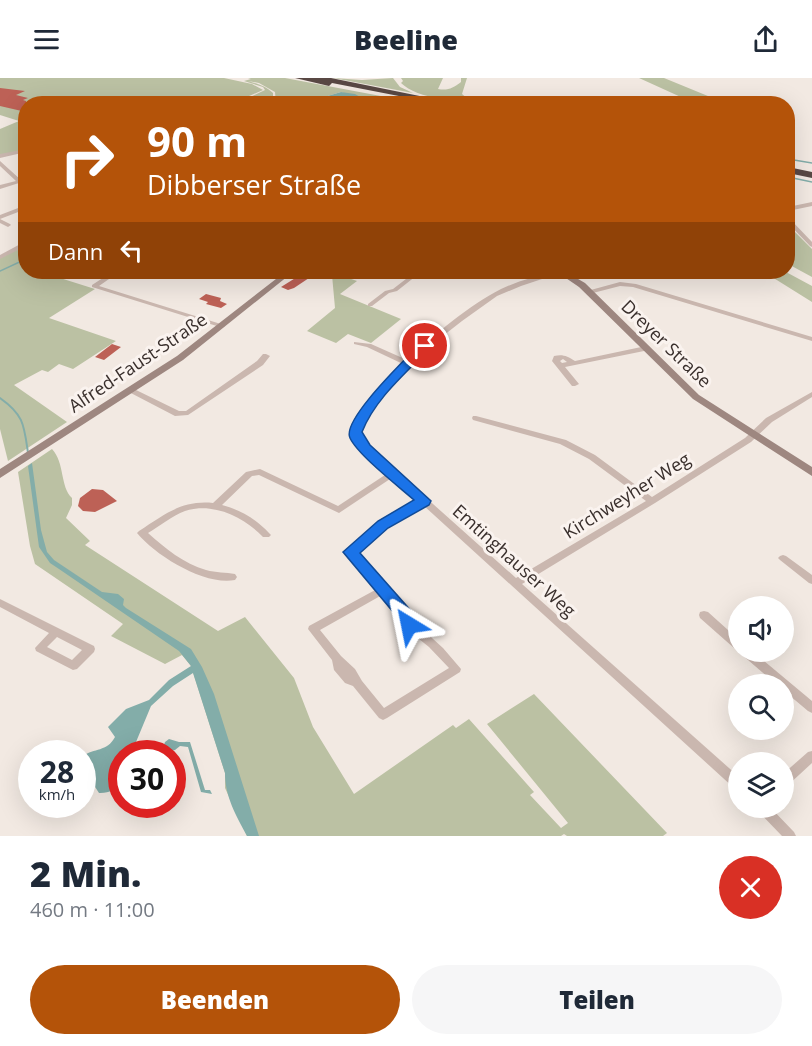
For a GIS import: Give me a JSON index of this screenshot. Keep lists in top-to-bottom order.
{
  "streets": {
    "street": [
      "Dreyer Straße",
      "Alfred-Faust-Straße",
      "Kirchweyher Weg",
      "Emtinghauser Weg"
    ]
  },
  "crossings": [
    ["Dreyer Straße", "Kirchweyher Weg"],
    ["Kirchweyher Weg", "Emtinghauser Weg"]
  ],
  "page": {
    "header": "Beeline",
    "turn": ["90 m", "Dibberser Straße"],
    "then": "Dann",
    "speed": "28 km/h",
    "limit": "30",
    "heading": ["2 Min.", "460 m · 11:00"],
    "buttons": ["Beenden", "Teilen"]
  }
}
